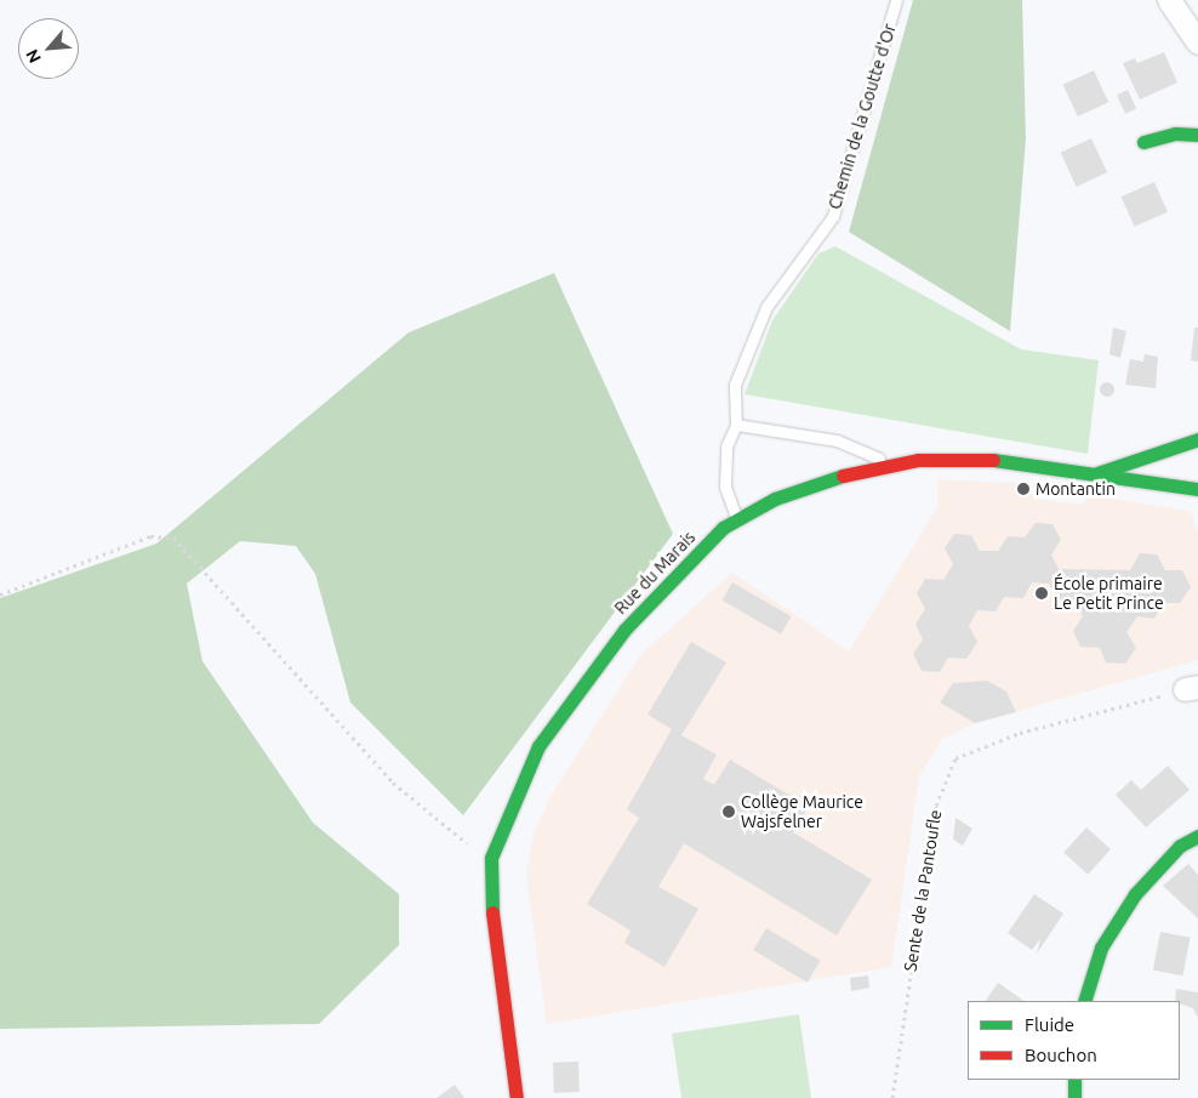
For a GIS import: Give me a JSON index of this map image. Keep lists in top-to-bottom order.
{
  "streets": {
    "street": ["Rue du Marais"],
    "lane": ["Chemin de la Goutte d'Or"],
    "path": ["Sente de la Pantoufle"]
  },
  "places": ["Montantin", "École primaire Le Petit Prince", "Collège Maurice Wajsfelner"],
  "legend": ["Fluide", "Bouchon"],
  "north": "bottom left"
}
